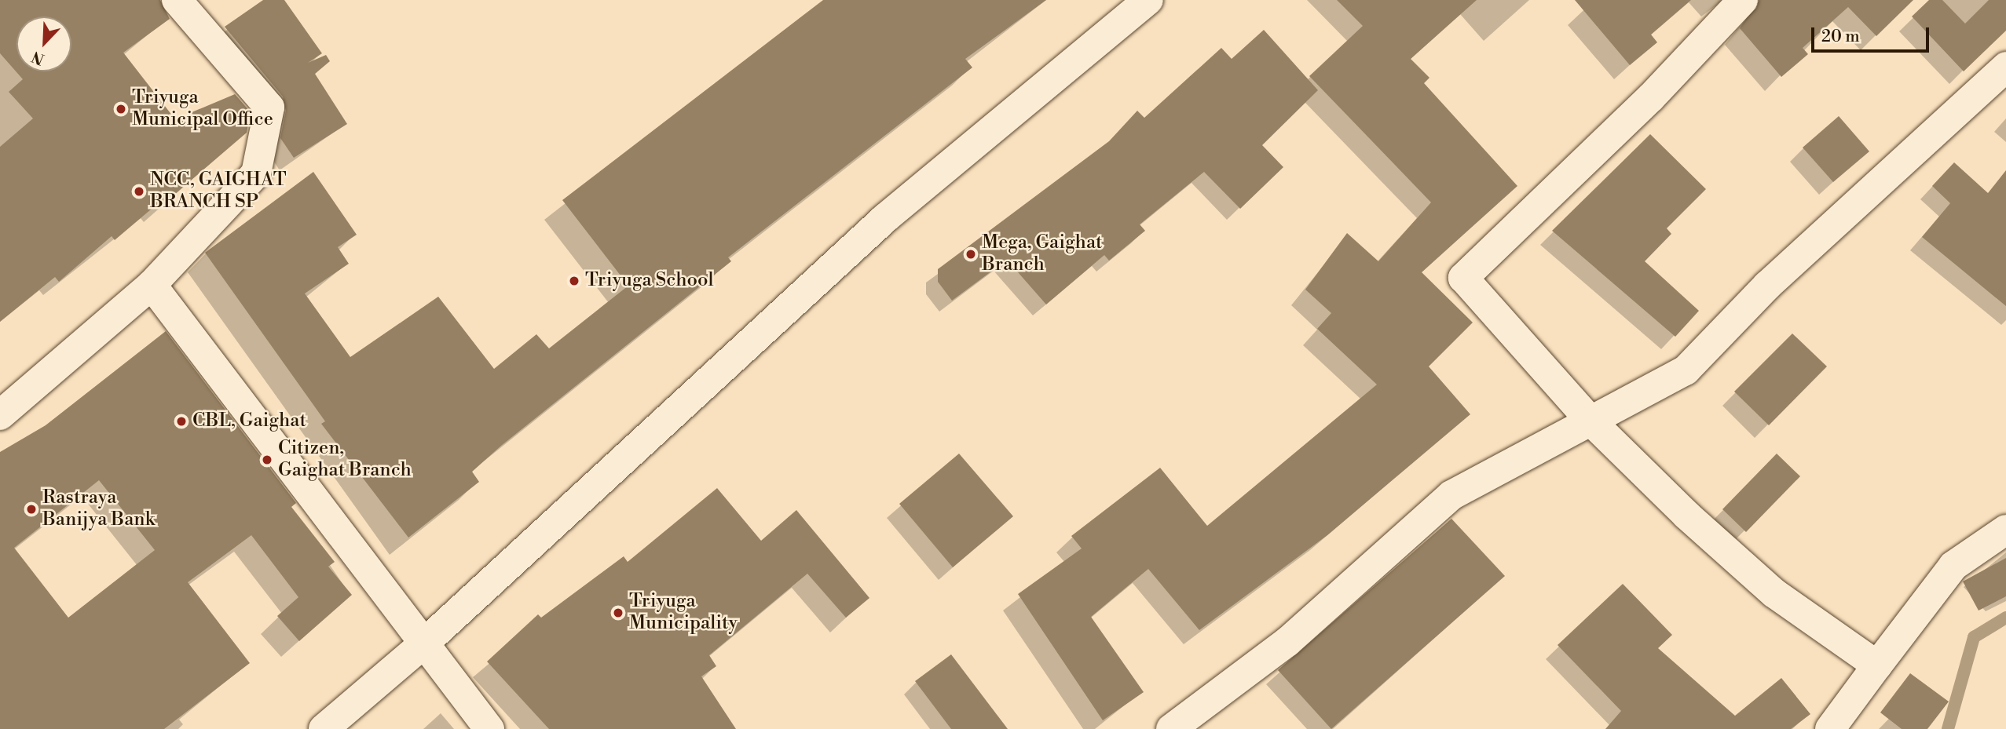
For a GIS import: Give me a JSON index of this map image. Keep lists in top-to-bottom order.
{
  "places": [
    "Triyuga Municipal Office",
    "NCC, GAIGHAT BRANCH SP",
    "Mega, Gaighat Branch",
    "Triyuga School",
    "CBL, Gaighat",
    "Citizen, Gaighat Branch",
    "Rastraya Banijya Bank",
    "Triyuga Municipality"
  ],
  "scale_bar": "20 m",
  "north": "bottom left"
}
